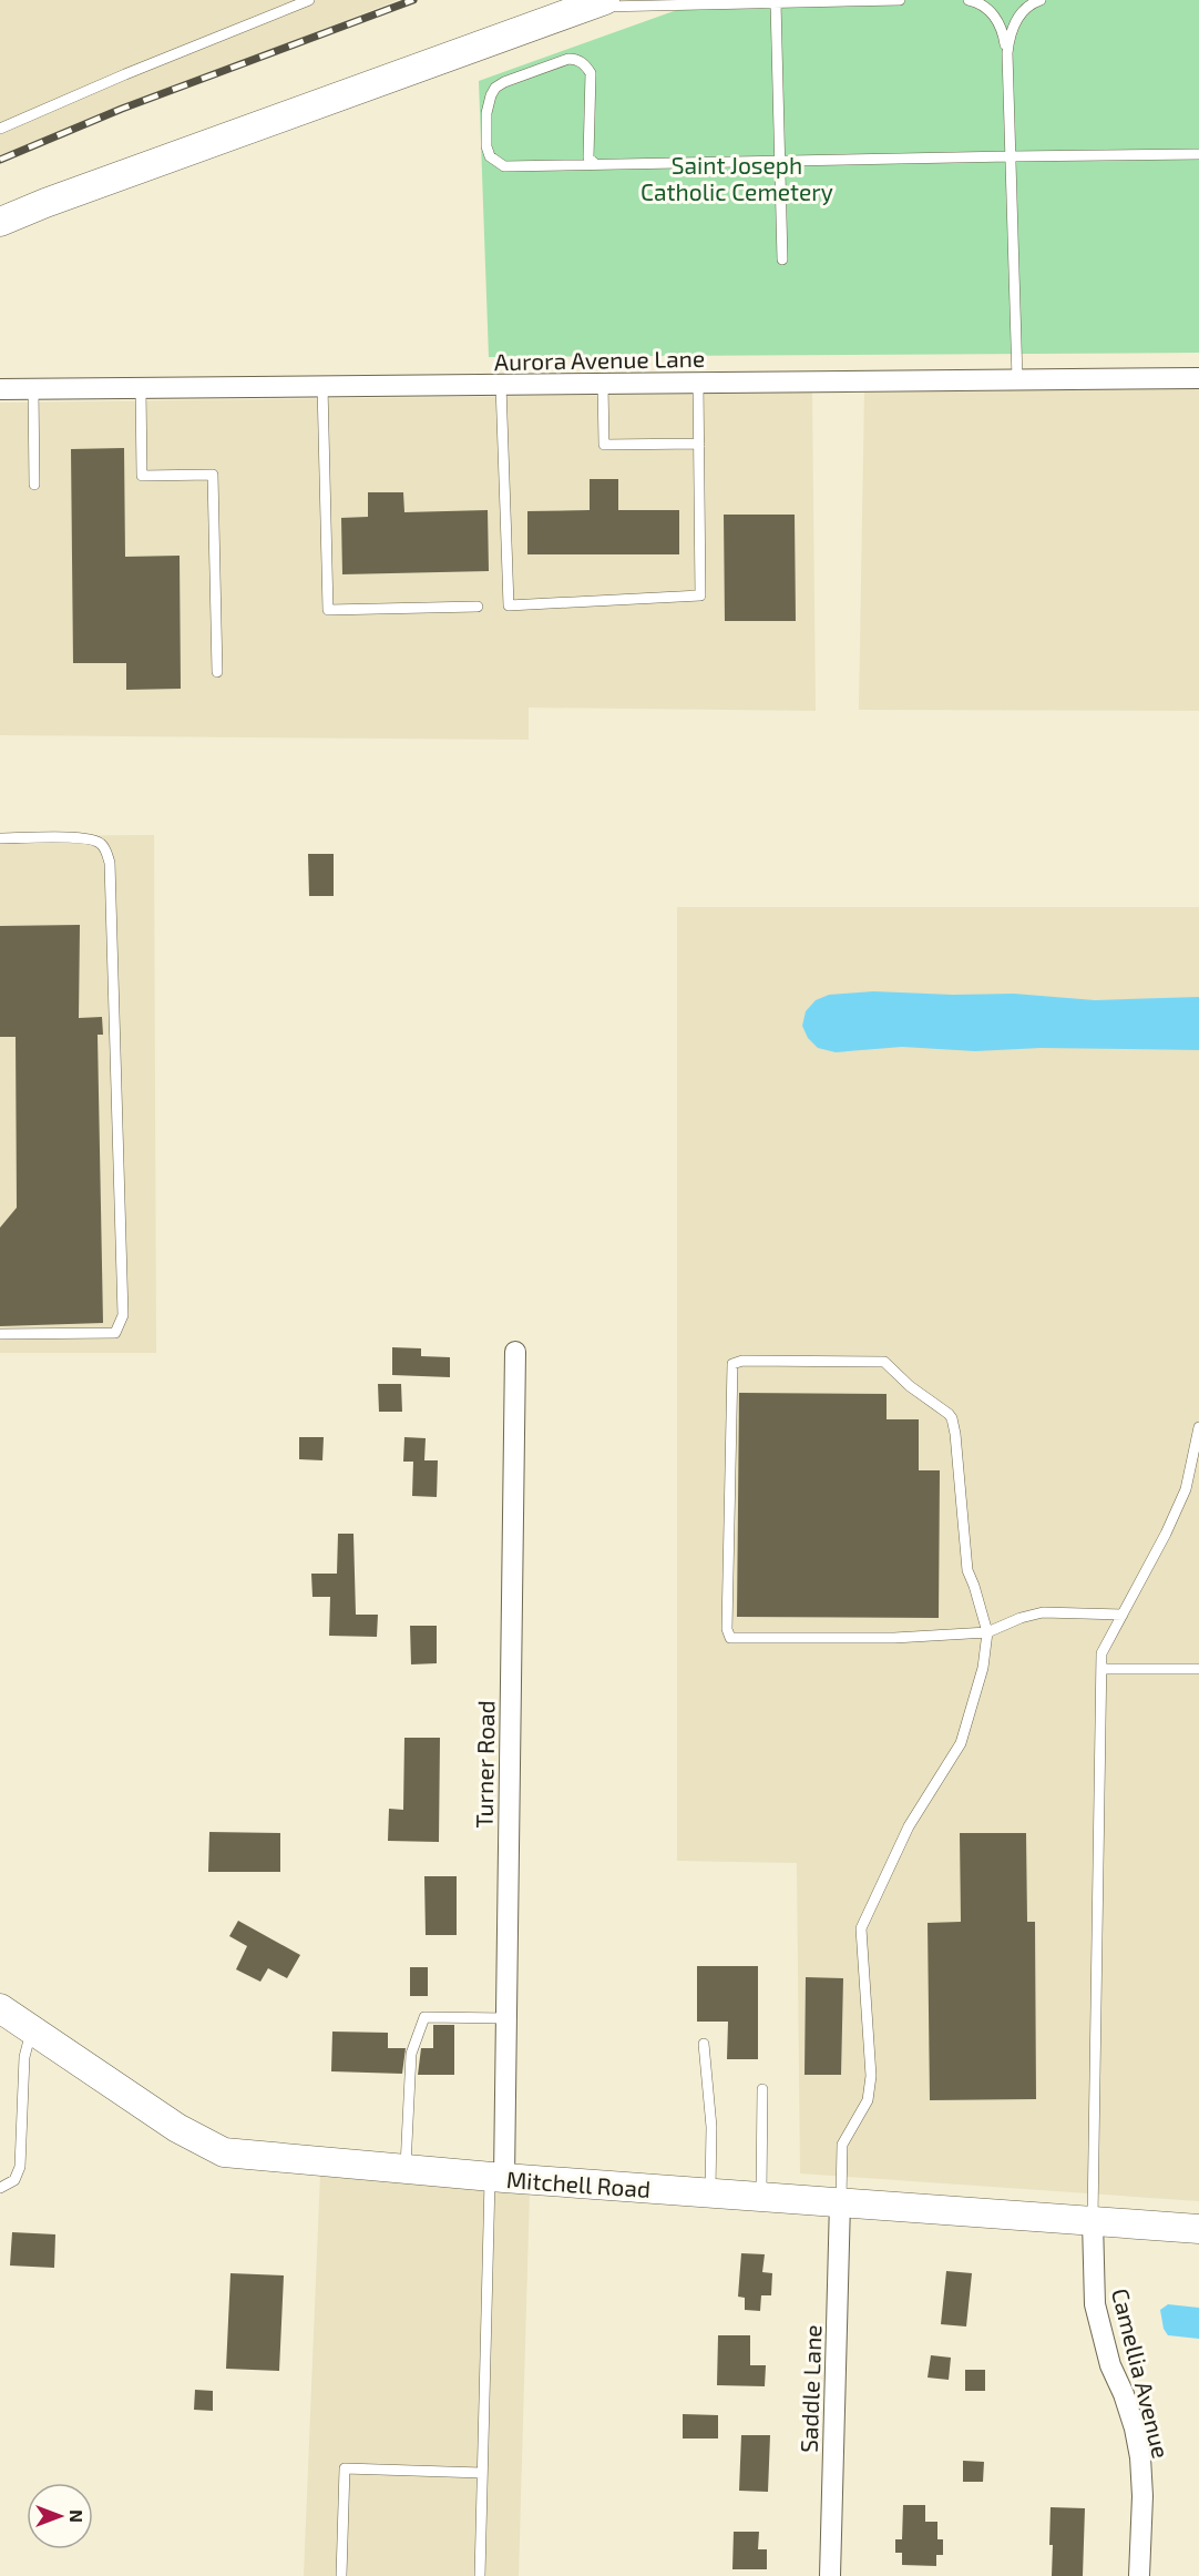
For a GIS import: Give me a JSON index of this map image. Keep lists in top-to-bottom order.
{
  "streets": {
    "street": [
      "Aurora Avenue Lane",
      "Turner Road",
      "Mitchell Road",
      "Camellia Avenue",
      "Saddle Lane"
    ]
  },
  "crossings": [
    ["Turner Road", "Mitchell Road"],
    ["Mitchell Road", "Camellia Avenue"],
    ["Mitchell Road", "Saddle Lane"]
  ],
  "parks": ["Saint Joseph Catholic Cemetery"],
  "north": "right"
}
